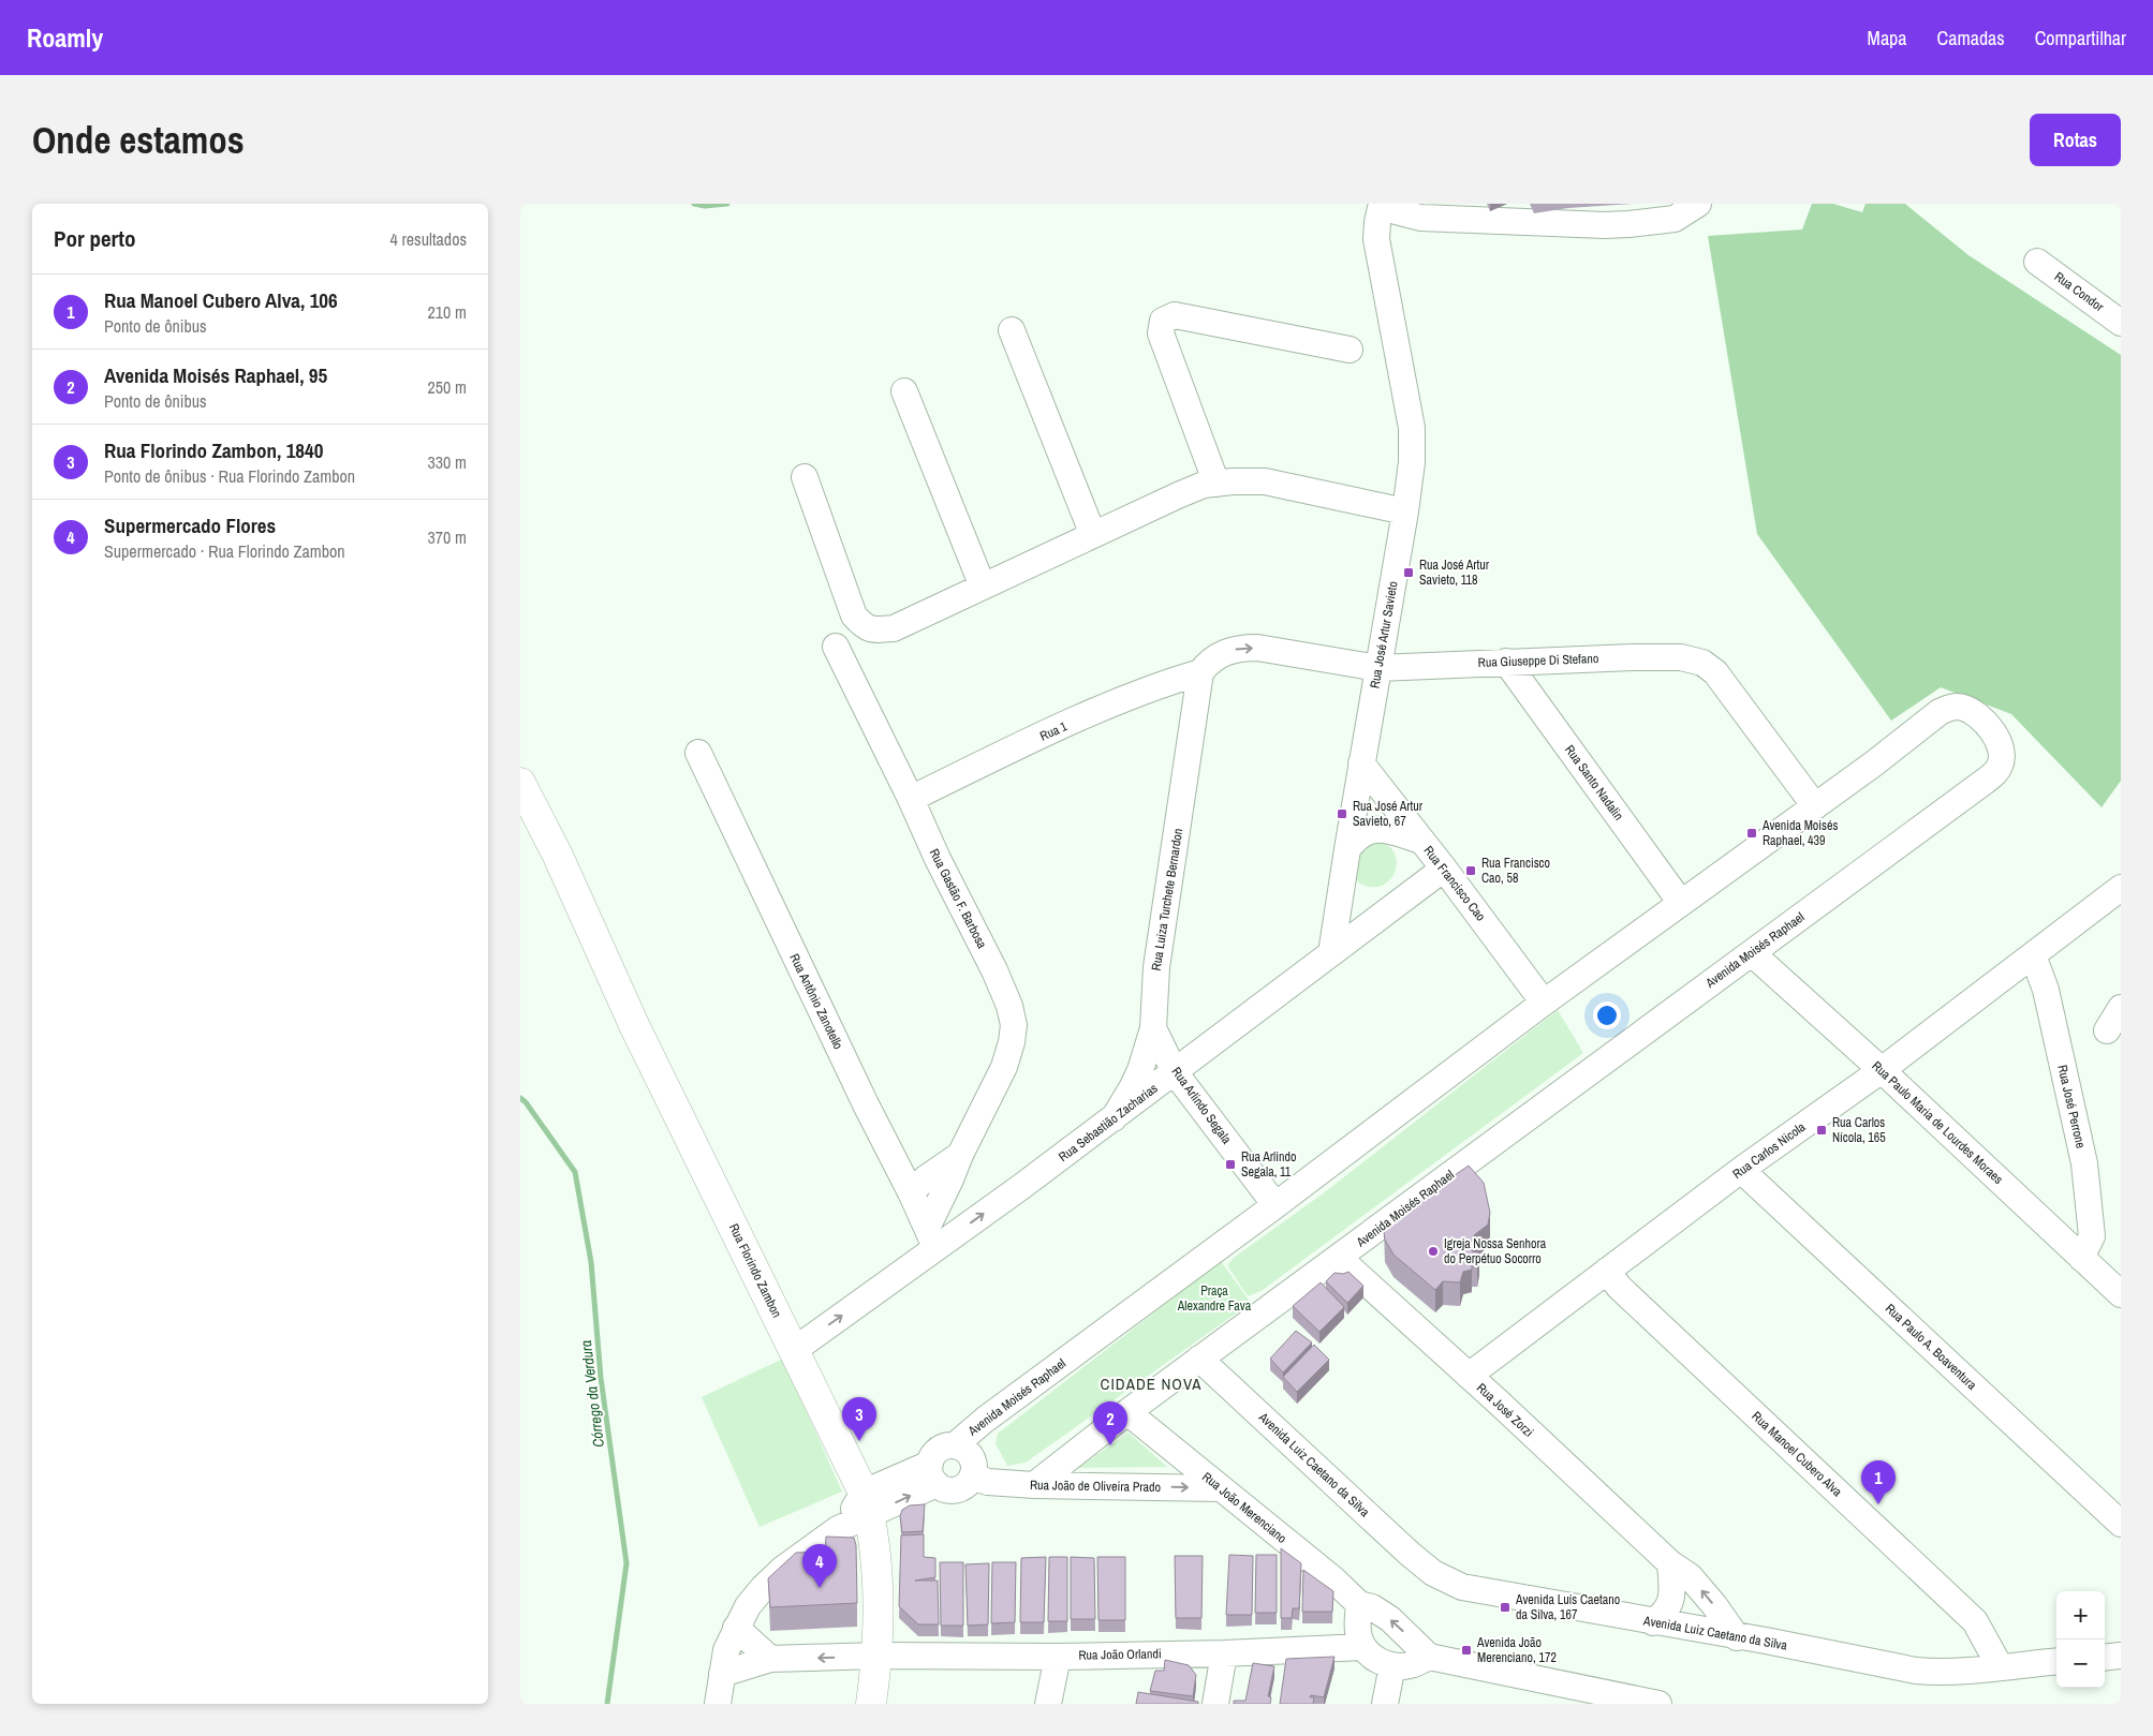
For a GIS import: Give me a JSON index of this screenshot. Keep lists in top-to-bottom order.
{
  "streets": {
    "main road": ["Rua Florindo Zambon"],
    "street": [
      "Rua Condor",
      "Rua José Artur Savieto",
      "Rua Giuseppe Di Stefano",
      "Rua 1",
      "Rua Santo Nadalin",
      "Rua Francisco Cao",
      "Rua Gastão F. Barbosa",
      "Rua Luiza Turchete Bernardon",
      "Avenida Moisés Raphael",
      "Rua Antônio Zanotello",
      "Rua Arlindo Segala",
      "Rua José Perrone",
      "Rua Sebastião Zacharias",
      "Rua Paulo Maria de Lourdes Moraes",
      "Rua Carlos Nicola",
      "Rua Paulo A. Boaventura",
      "Rua José Zorzi",
      "Rua Manoel Cubero Alva",
      "Avenida Luiz Caetano da Silva",
      "Rua João de Oliveira Prado",
      "Rua João Merenciano",
      "Rua João Orlandi"
    ]
  },
  "crossings": [
    ["Rua José Artur Savieto", "Rua Giuseppe Di Stefano"],
    ["Rua José Artur Savieto", "Rua Francisco Cao"],
    ["Rua José Artur Savieto", "Rua Sebastião Zacharias"],
    ["Rua Giuseppe Di Stefano", "Rua 1"],
    ["Rua Giuseppe Di Stefano", "Rua Santo Nadalin"],
    ["Rua Giuseppe Di Stefano", "Rua Luiza Turchete Bernardon"],
    ["Rua Giuseppe Di Stefano", "Avenida Moisés Raphael"],
    ["Rua 1", "Rua Gastão F. Barbosa"],
    ["Rua 1", "Rua Luiza Turchete Bernardon"],
    ["Rua Santo Nadalin", "Avenida Moisés Raphael"],
    ["Rua Francisco Cao", "Avenida Moisés Raphael"],
    ["Rua Francisco Cao", "Rua Sebastião Zacharias"],
    ["Rua Gastão F. Barbosa", "Rua Antônio Zanotello"],
    ["Rua Gastão F. Barbosa", "Rua Sebastião Zacharias"],
    ["Rua Luiza Turchete Bernardon", "Rua Arlindo Segala"],
    ["Rua Luiza Turchete Bernardon", "Rua Sebastião Zacharias"],
    ["Avenida Moisés Raphael", "Rua Arlindo Segala"],
    ["Avenida Moisés Raphael", "Rua Paulo Maria de Lourdes Moraes"],
    ["Avenida Moisés Raphael", "Rua José Zorzi"],
    ["Avenida Moisés Raphael", "Avenida Luiz Caetano da Silva"],
    ["Avenida Moisés Raphael", "Rua João de Oliveira Prado"],
    ["Avenida Moisés Raphael", "Rua João Merenciano"],
    ["Rua Antônio Zanotello", "Rua Sebastião Zacharias"],
    ["Rua Arlindo Segala", "Rua Sebastião Zacharias"],
    ["Rua José Perrone", "Rua Paulo Maria de Lourdes Moraes"],
    ["Rua José Perrone", "Rua Carlos Nicola"],
    ["Rua Sebastião Zacharias", "Rua Florindo Zambon"],
    ["Rua Paulo Maria de Lourdes Moraes", "Rua Carlos Nicola"],
    ["Rua Carlos Nicola", "Rua Paulo A. Boaventura"],
    ["Rua Carlos Nicola", "Rua José Zorzi"],
    ["Rua Carlos Nicola", "Rua Manoel Cubero Alva"],
    ["Rua Florindo Zambon", "Rua João Orlandi"],
    ["Rua José Zorzi", "Avenida Luiz Caetano da Silva"],
    ["Rua Manoel Cubero Alva", "Avenida Luiz Caetano da Silva"],
    ["Rua João de Oliveira Prado", "Rua João Merenciano"]
  ],
  "one_way": ["Rua Sebastião Zacharias", "Rua João de Oliveira Prado"],
  "districts": ["CIDADE NOVA"],
  "water": ["Córrego da Verdura"],
  "parks": ["Praça Alexandre Fava"],
  "places": {
    "transit": [
      "Rua José Artur Savieto, 118",
      "Rua José Artur Savieto, 67",
      "Avenida Moisés Raphael, 439",
      "Rua Francisco Cao, 58",
      "Rua Carlos Nícola, 165",
      "Rua Arlindo Segala, 11",
      "Avenida Luís Caetano da Silva, 167",
      "Avenida João Merenciano, 172"
    ],
    "other": ["Igreja Nossa Senhora do Perpétuo Socorro"]
  },
  "page": {
    "header": "Roamly",
    "nav": ["Mapa", "Camadas", "Compartilhar"],
    "buttons": "Rotas",
    "title": "Onde estamos",
    "heading": ["Por perto", "4 resultados"],
    "list": [
      {
        "mark": "1",
        "name": "Rua Manoel Cubero Alva, 106",
        "note": "Ponto de ônibus",
        "value": "210 m"
      },
      {
        "mark": "2",
        "name": "Avenida Moisés Raphael, 95",
        "note": "Ponto de ônibus",
        "value": "250 m"
      },
      {
        "mark": "3",
        "name": "Rua Florindo Zambon, 1840",
        "note": "Ponto de ônibus · Rua Florindo Zambon",
        "value": "330 m"
      },
      {
        "mark": "4",
        "name": "Supermercado Flores",
        "note": "Supermercado · Rua Florindo Zambon",
        "value": "370 m"
      }
    ],
    "pins": [
      "3",
      "2",
      "1",
      "4"
    ],
    "map_buttons": ["+", "−"]
  }
}
